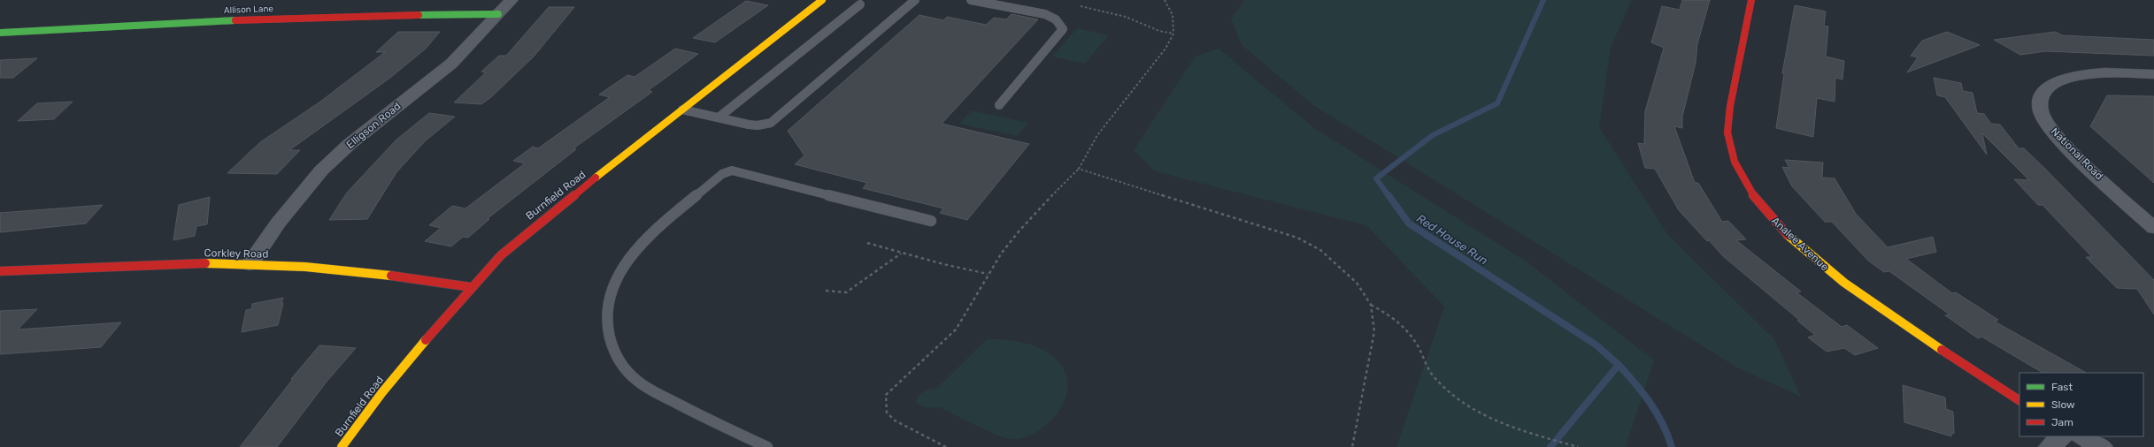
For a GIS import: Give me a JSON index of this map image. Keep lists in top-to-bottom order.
{
  "streets": {
    "street": [
      "Allison Lane",
      "Elligson Road",
      "National Road",
      "Burnfield Road",
      "Analee Avenue",
      "Corkley Road"
    ]
  },
  "crossings": [
    ["Allison Lane", "Elligson Road"],
    ["Elligson Road", "Corkley Road"],
    ["Burnfield Road", "Corkley Road"]
  ],
  "water": ["Red House Run"],
  "legend": ["Fast", "Slow", "Jam"]
}
